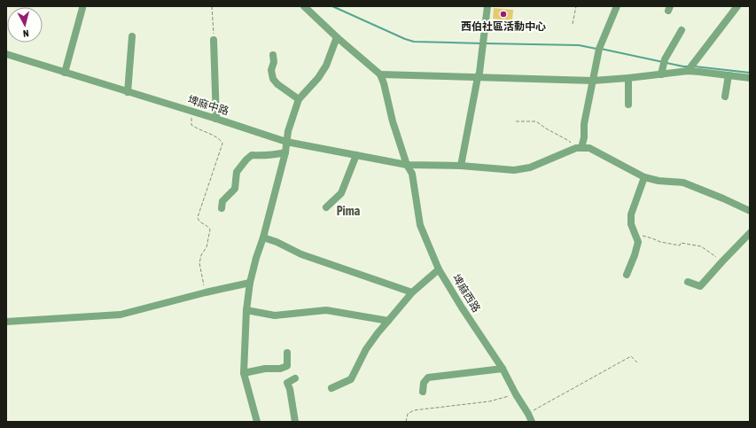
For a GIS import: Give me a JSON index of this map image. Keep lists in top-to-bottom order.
{
  "streets": {
    "street": ["埤麻中路", "埤麻西路"]
  },
  "crossings": [
    ["埤麻中路", "埤麻西路"]
  ],
  "districts": ["Pima"],
  "places": ["西伯社區活動中心"],
  "north": "bottom"
}
